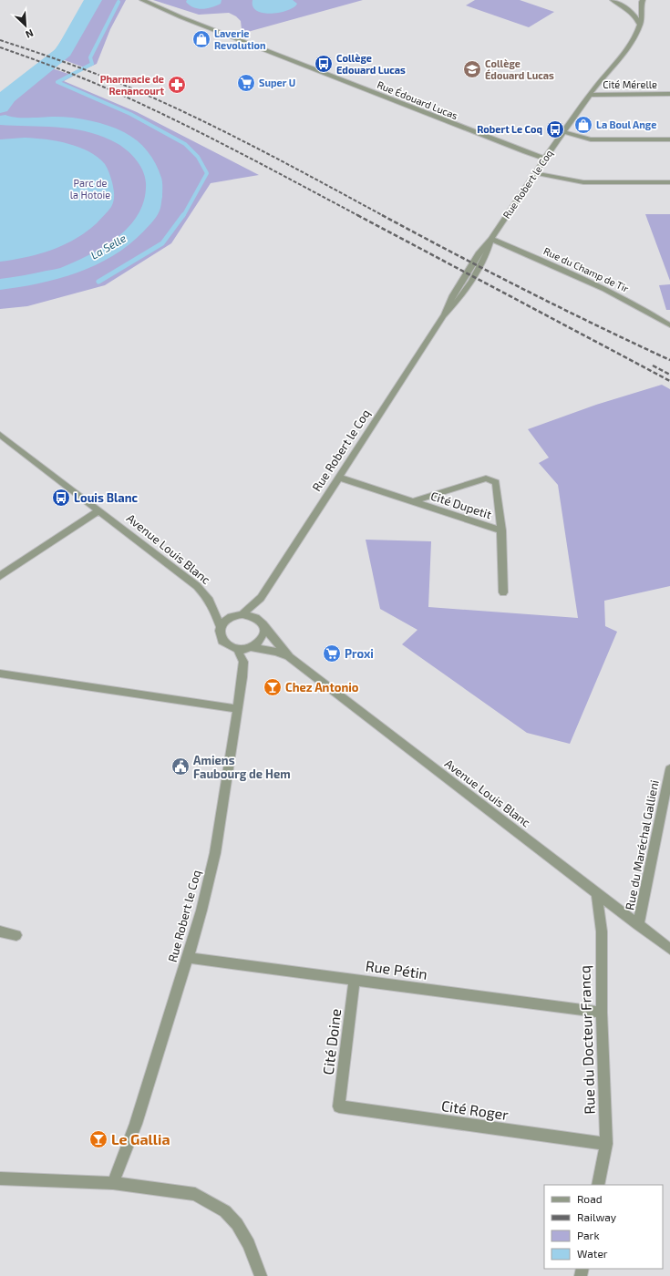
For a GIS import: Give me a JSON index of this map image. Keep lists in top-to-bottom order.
{
  "streets": {
    "street": [
      "Cité Mérelle",
      "Rue Édouard Lucas",
      "Rue Robert le Coq",
      "Rue du Champ de Tir",
      "Cité Dupetit",
      "Avenue Louis Blanc",
      "Rue du Maréchal Gallieni",
      "Rue Pétin",
      "Rue du Docteur Francq",
      "Cité Doine",
      "Cité Roger"
    ]
  },
  "crossings": [
    ["Cité Mérelle", "Rue Robert le Coq"],
    ["Rue Édouard Lucas", "Rue Robert le Coq"],
    ["Rue Robert le Coq", "Rue du Champ de Tir"],
    ["Rue Robert le Coq", "Cité Dupetit"],
    ["Rue Robert le Coq", "Avenue Louis Blanc"],
    ["Rue Robert le Coq", "Rue Pétin"],
    ["Avenue Louis Blanc", "Rue du Maréchal Gallieni"],
    ["Avenue Louis Blanc", "Rue du Docteur Francq"],
    ["Rue Pétin", "Rue du Docteur Francq"],
    ["Rue Pétin", "Cité Doine"],
    ["Rue du Docteur Francq", "Cité Roger"],
    ["Cité Doine", "Cité Roger"]
  ],
  "water": ["La Selle"],
  "parks": ["Parc de la Hotoie"],
  "places": {
    "shop": ["Laverie Revolution", "La Boul Ange"],
    "bus stop": ["Collège Edouard Lucas", "Robert Le Coq", "Louis Blanc"],
    "school or university": ["Collège Édouard Lucas"],
    "supermarket": ["Super U", "Proxi"],
    "pharmacy": ["Pharmacie de Renancourt"],
    "bar": ["Chez Antonio", "Le Gallia"],
    "public building": ["Amiens Faubourg de Hem"]
  },
  "legend": [
    "Road",
    "Railway",
    "Park",
    "Water"
  ],
  "north": "bottom right"
}
